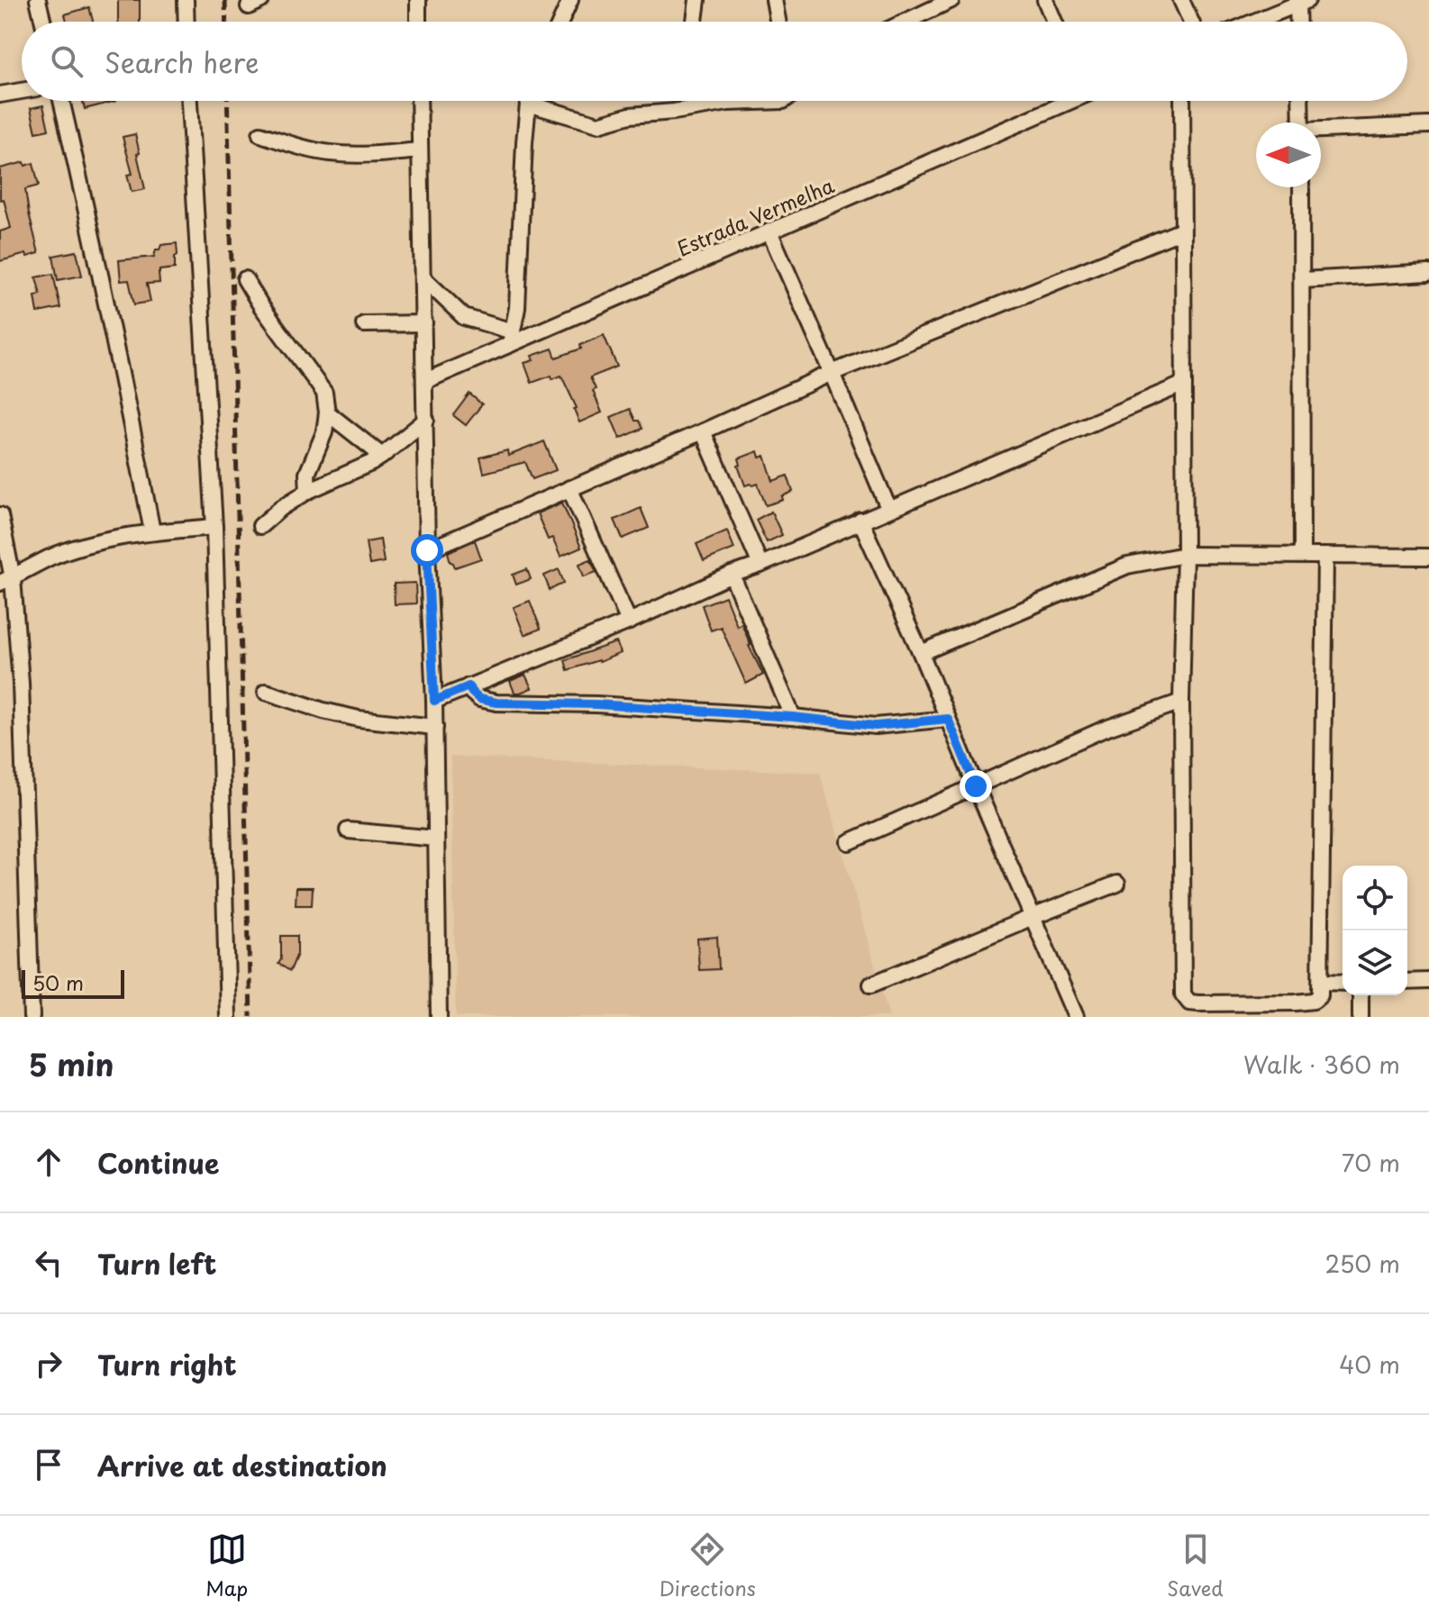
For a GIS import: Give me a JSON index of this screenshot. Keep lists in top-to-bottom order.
{
  "streets": {
    "street": ["Estrada Vermelha"]
  },
  "scale_bar": "50 m",
  "north": "left",
  "page": {
    "search": "Search here",
    "scale": "50 m",
    "heading": ["5 min", "Walk · 360 m"],
    "list": [
      ["Continue", "70 m"],
      ["Turn left", "250 m"],
      ["Turn right", "40 m"],
      "Arrive at destination"
    ],
    "nav": ["Map", "Directions", "Saved"]
  }
}
